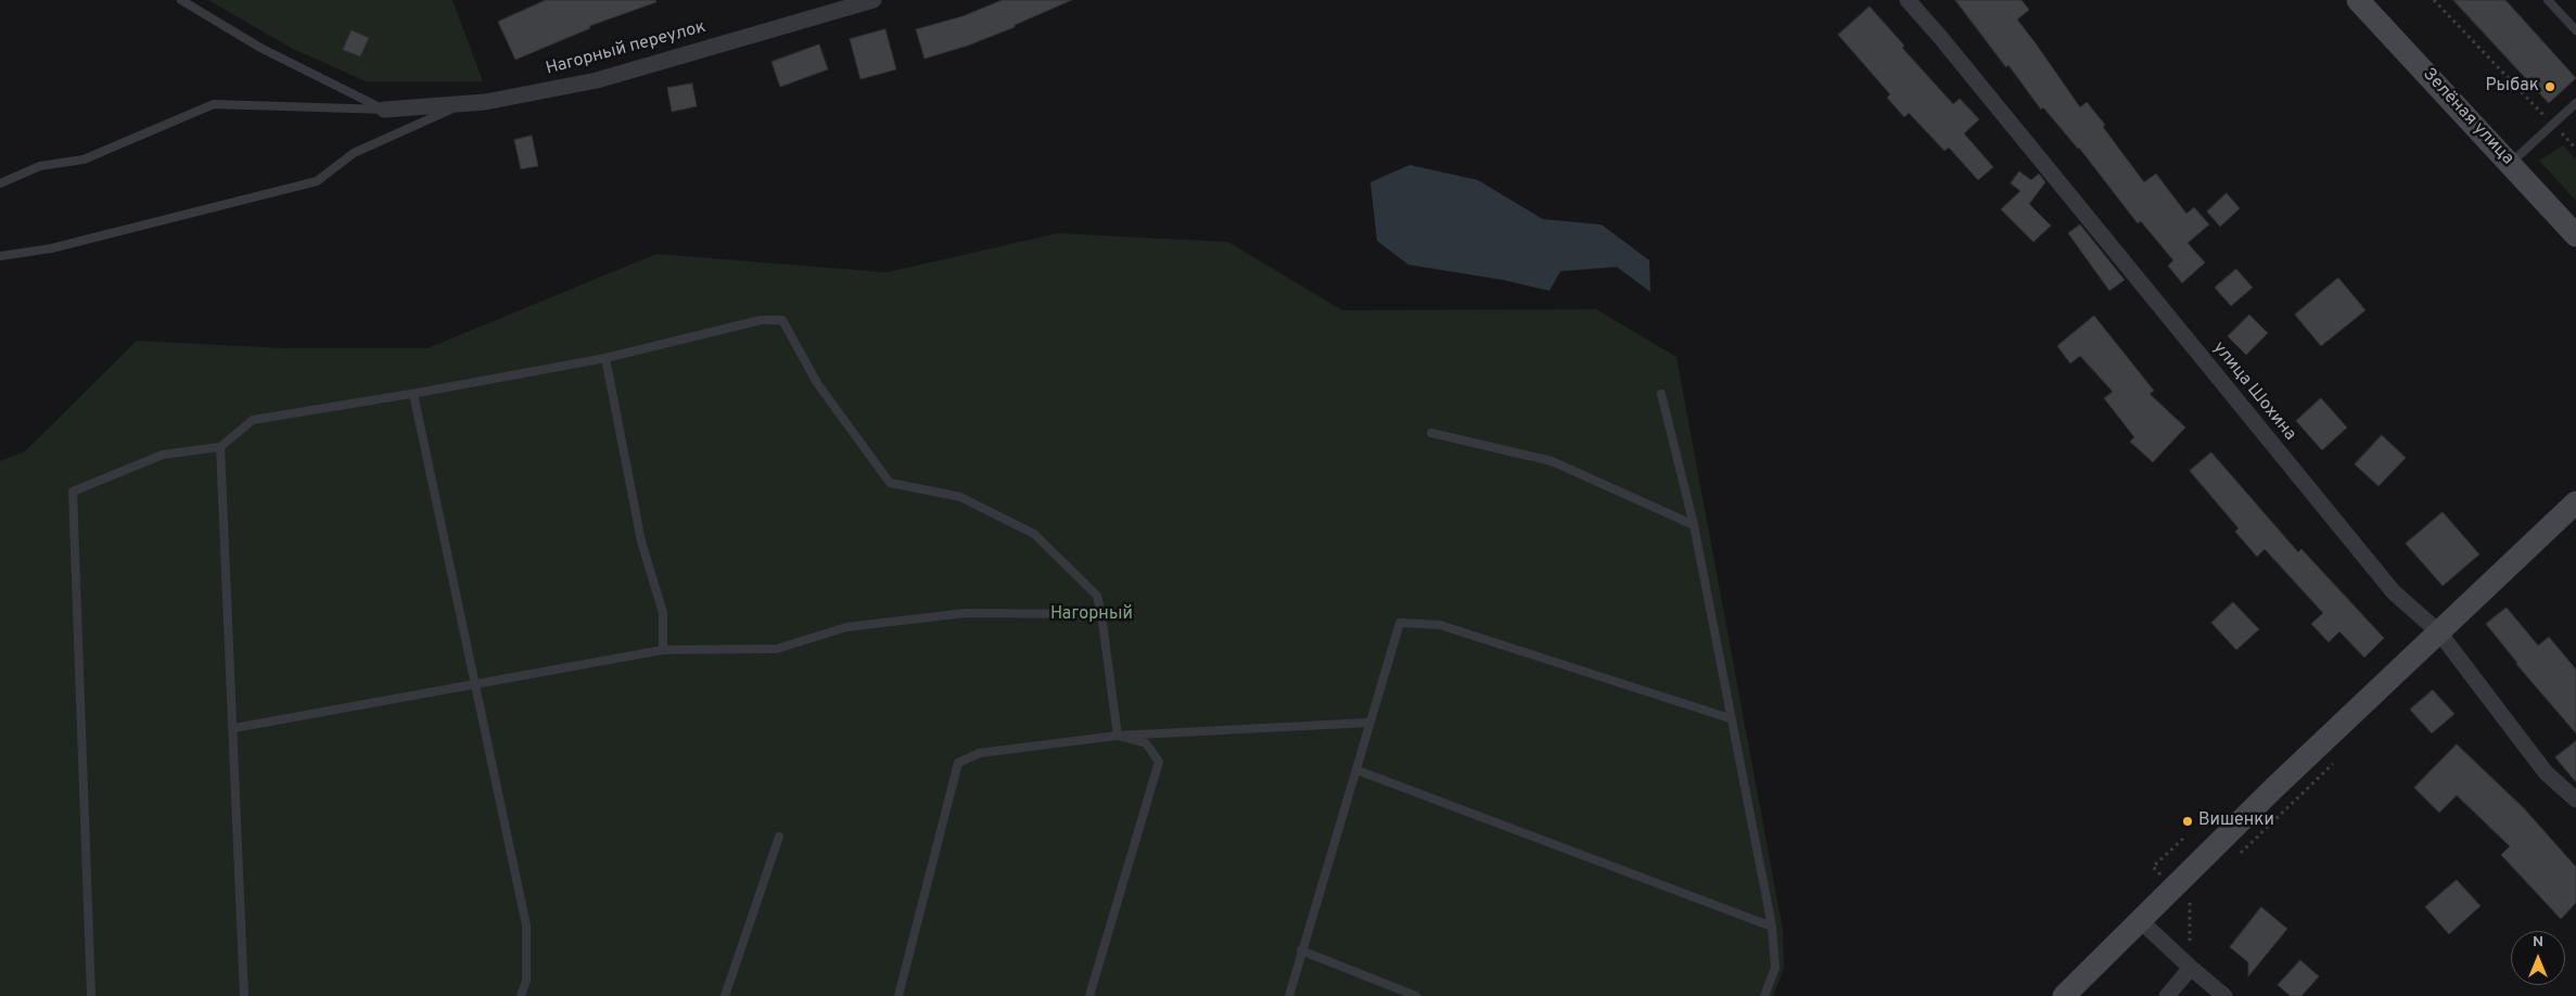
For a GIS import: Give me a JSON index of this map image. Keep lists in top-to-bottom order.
{
  "streets": {
    "main road": ["Зелёная улица"],
    "street": ["Нагорный переулок", "улица Шохина"]
  },
  "parks": ["Нагорный"],
  "places": ["Рыбак", "Вишенки"],
  "north": "top"
}
